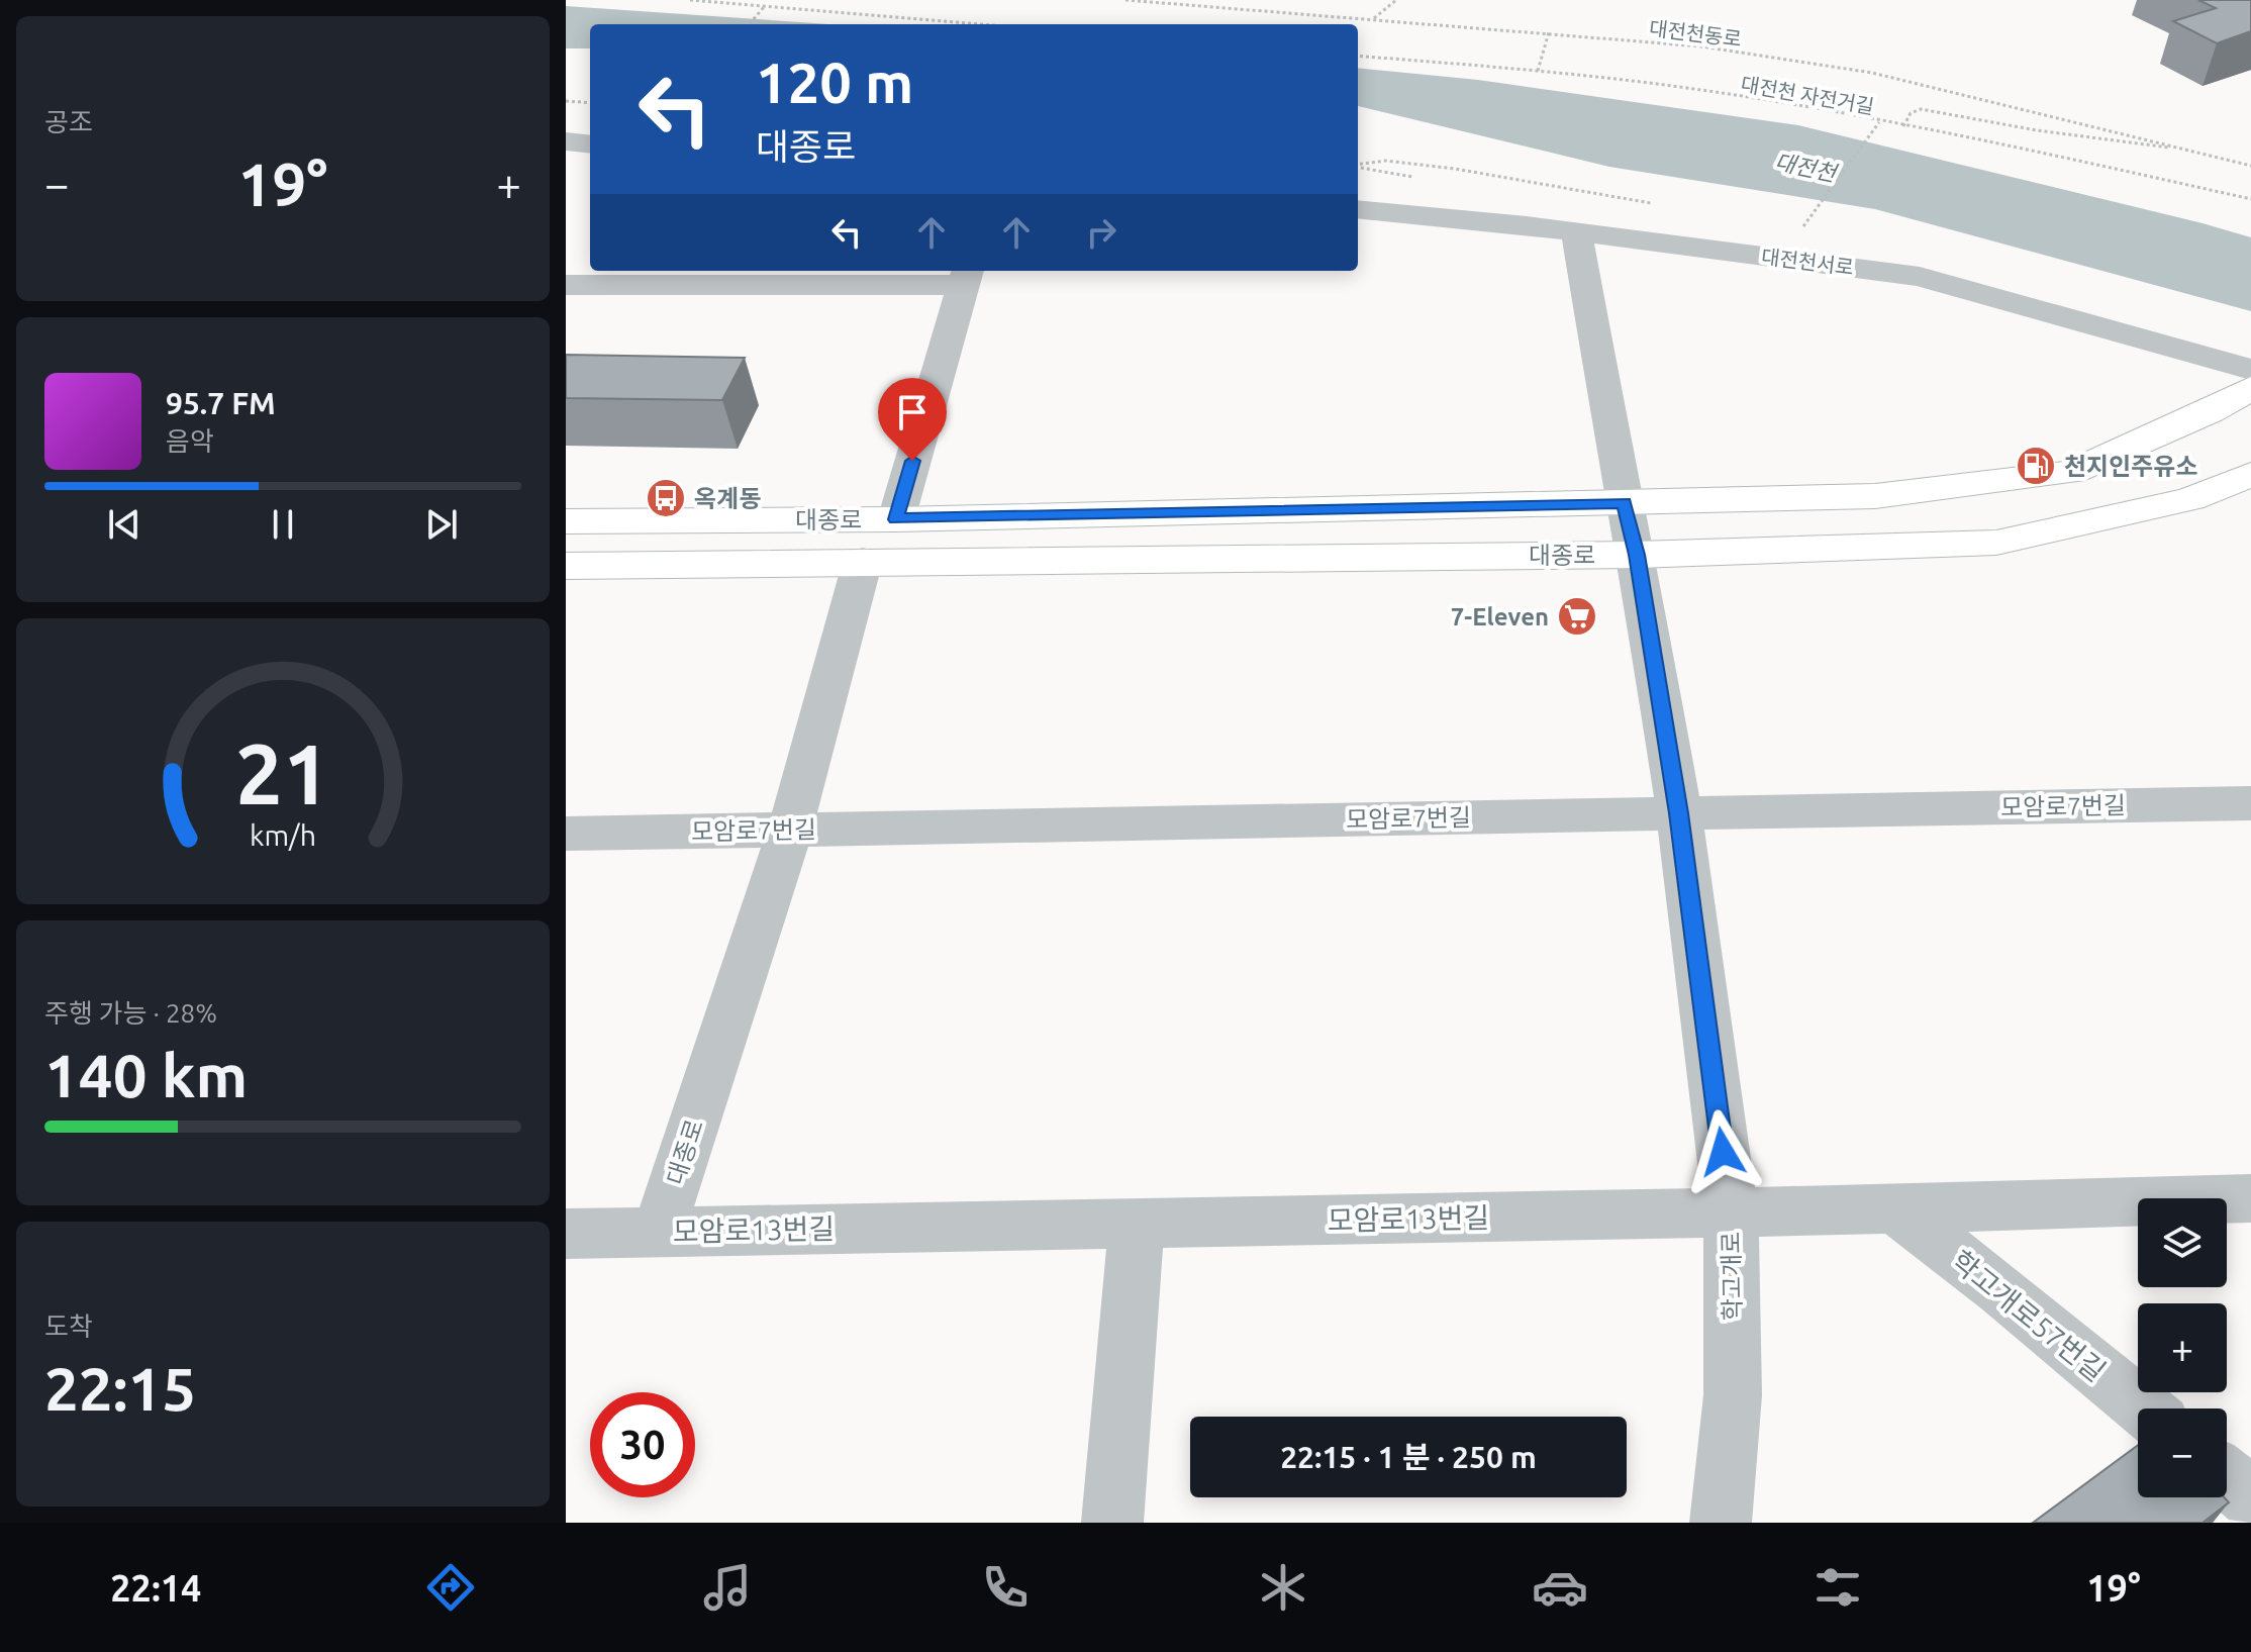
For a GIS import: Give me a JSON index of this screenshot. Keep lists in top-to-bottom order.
{
  "streets": {
    "main road": ["대종로"],
    "street": [
      "대전천서로",
      "모암로7번길",
      "모암로13번길",
      "학고개로",
      "학고개로57번길"
    ],
    "path": ["대전천동로", "대전천 자전거길"]
  },
  "crossings": [
    ["대종로", "모암로7번길"],
    ["대종로", "모암로13번길"],
    ["대종로", "학고개로"],
    ["모암로7번길", "학고개로"],
    ["모암로13번길", "학고개로"],
    ["모암로13번길", "학고개로57번길"]
  ],
  "water": ["대전천"],
  "places": {
    "fuel station": ["천지인주유소"],
    "bus stop": ["옥계동"],
    "supermarket": ["7-Eleven"]
  },
  "page": {
    "tile": [
      "공조",
      ["주행 가능 · 28%", "140 km"],
      ["도착", "22:15"]
    ],
    "turn": ["120 m", "대종로"],
    "heat": ["−", "19°", "+"],
    "song": ["95.7 FM", "음악"],
    "map_buttons": ["+", "−"],
    "limit": "30",
    "trip": "22:15 · 1 분 · 250 m",
    "tabs": ["22:14", "19°"],
    "gauge": ["21", "km/h"]
  }
}
